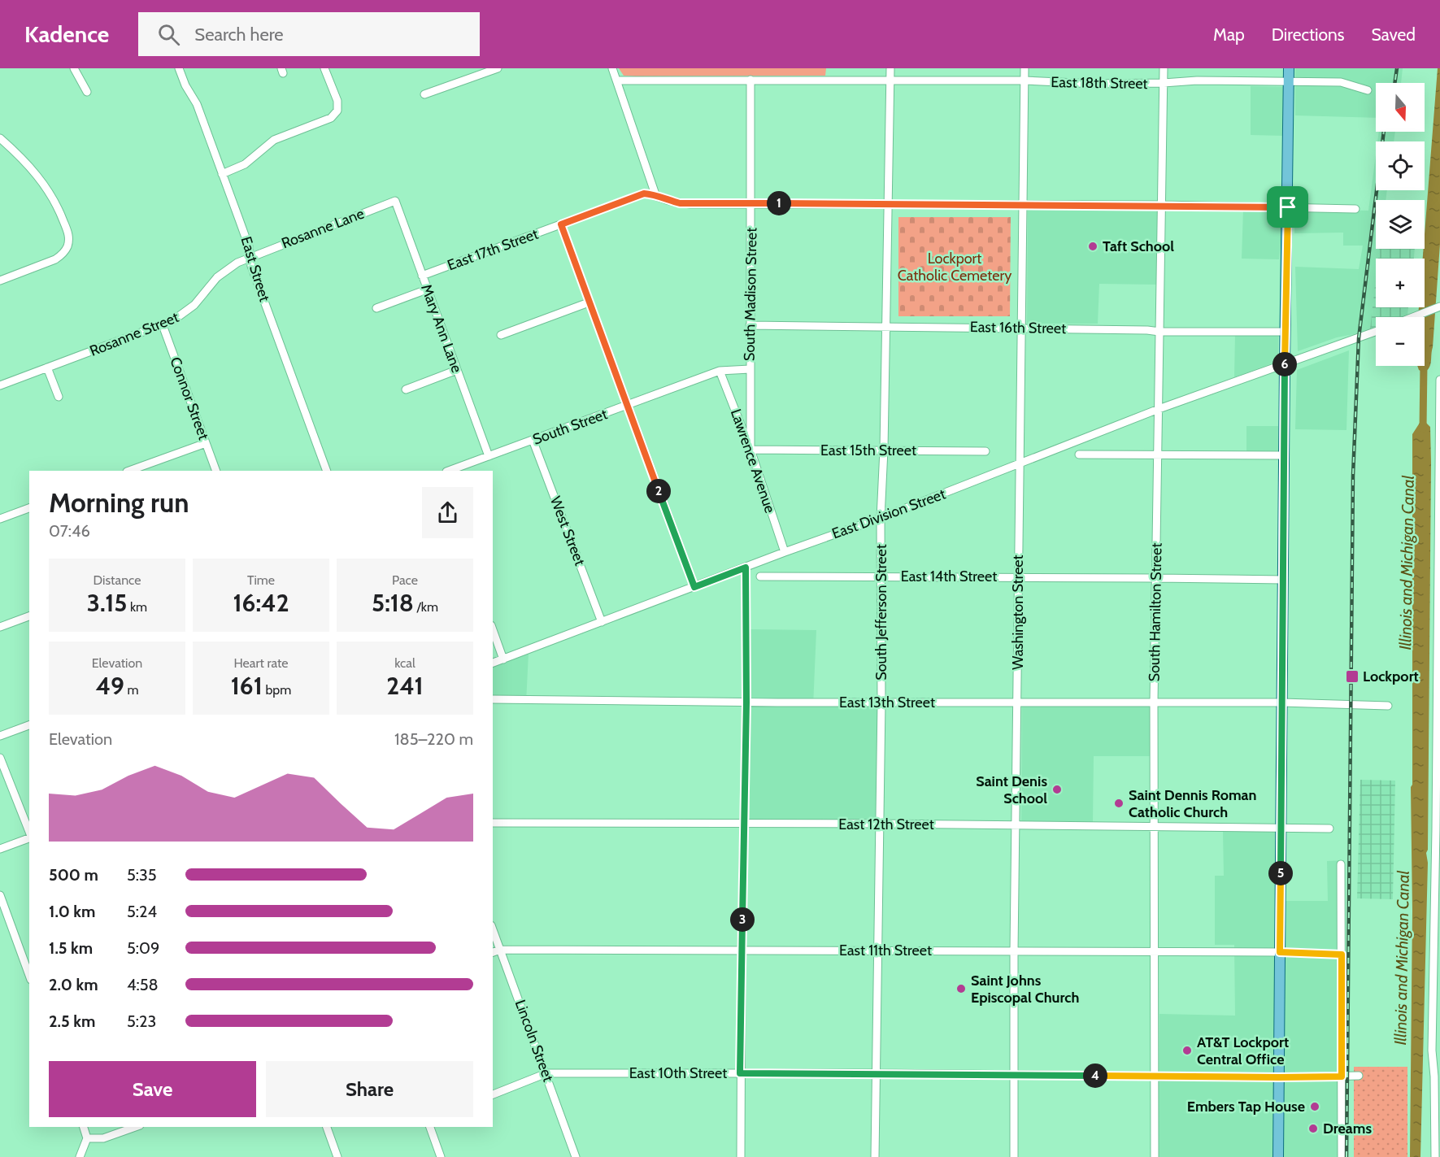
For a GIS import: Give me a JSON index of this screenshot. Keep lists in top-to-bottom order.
{
  "streets": {
    "street": [
      "East 18th Street",
      "Rosanne Lane",
      "East 17th Street",
      "East Street",
      "South Madison Street",
      "East 16th Street",
      "Mary Ann Lane",
      "Rosanne Street",
      "Connor Street",
      "South Street",
      "East 15th Street",
      "Lawrence Avenue",
      "East Division Street",
      "West Street",
      "East 14th Street",
      "South Jefferson Street",
      "Washington Street",
      "South Hamilton Street",
      "East 13th Street",
      "East 12th Street",
      "East 11th Street",
      "Lincoln Street",
      "East 10th Street"
    ]
  },
  "crossings": [
    ["East 18th Street", "South Madison Street"],
    ["East 18th Street", "South Jefferson Street"],
    ["East 18th Street", "Washington Street"],
    ["East 18th Street", "South Hamilton Street"],
    ["Rosanne Lane", "East Street"],
    ["Rosanne Lane", "Mary Ann Lane"],
    ["Rosanne Lane", "Rosanne Street"],
    ["East 17th Street", "South Madison Street"],
    ["East 17th Street", "Mary Ann Lane"],
    ["East 17th Street", "South Jefferson Street"],
    ["East 17th Street", "Washington Street"],
    ["East 17th Street", "South Hamilton Street"],
    ["East Street", "Rosanne Street"],
    ["South Madison Street", "East 16th Street"],
    ["South Madison Street", "South Street"],
    ["South Madison Street", "East 15th Street"],
    ["South Madison Street", "Lawrence Avenue"],
    ["East 16th Street", "South Jefferson Street"],
    ["East 16th Street", "Washington Street"],
    ["East 16th Street", "South Hamilton Street"],
    ["Mary Ann Lane", "South Street"],
    ["Rosanne Street", "Connor Street"],
    ["South Street", "Lawrence Avenue"],
    ["South Street", "West Street"],
    ["East 15th Street", "Lawrence Avenue"],
    ["East 15th Street", "South Jefferson Street"],
    ["Lawrence Avenue", "East Division Street"],
    ["East Division Street", "West Street"],
    ["East Division Street", "South Jefferson Street"],
    ["East Division Street", "Washington Street"],
    ["East Division Street", "South Hamilton Street"],
    ["East 14th Street", "South Jefferson Street"],
    ["East 14th Street", "Washington Street"],
    ["East 14th Street", "South Hamilton Street"],
    ["South Jefferson Street", "East 13th Street"],
    ["South Jefferson Street", "East 12th Street"],
    ["South Jefferson Street", "East 11th Street"],
    ["South Jefferson Street", "East 10th Street"],
    ["Washington Street", "East 13th Street"],
    ["Washington Street", "East 12th Street"],
    ["Washington Street", "East 11th Street"],
    ["Washington Street", "East 10th Street"],
    ["South Hamilton Street", "East 13th Street"],
    ["South Hamilton Street", "East 12th Street"],
    ["South Hamilton Street", "East 11th Street"],
    ["South Hamilton Street", "East 10th Street"],
    ["East 11th Street", "Lincoln Street"],
    ["Lincoln Street", "East 10th Street"]
  ],
  "water": ["Illinois and Michigan Canal"],
  "parks": ["Lockport Catholic Cemetery"],
  "places": {
    "other": [
      "Taft School",
      "Saint Denis School",
      "Saint Dennis Roman Catholic Church",
      "Saint Johns Episcopal Church",
      "AT&T Lockport Central Office",
      "Embers Tap House",
      "Dreams"
    ],
    "transit": ["Lockport"]
  },
  "north": "bottom",
  "page": {
    "header": "Kadence",
    "search": "Search here",
    "nav": ["Map", "Directions", "Saved"],
    "map_buttons": ["+", "−"],
    "pins": [
      "1",
      "6",
      "2",
      "5",
      "3",
      "4"
    ],
    "heading": ["Morning run", "07:46"],
    "stats": [
      ["Distance", "3.15 km"],
      ["Time", "16:42"],
      ["Pace", "5:18 /km"],
      ["Elevation", "49 m"],
      ["Heart rate", "161 bpm"],
      ["kcal", "241"]
    ],
    "chart": ["Elevation", "185–220 m"],
    "list": [
      {
        "name": "500 m",
        "note": "5:35"
      },
      {
        "name": "1.0 km",
        "note": "5:24"
      },
      {
        "name": "1.5 km",
        "note": "5:09"
      },
      {
        "name": "2.0 km",
        "note": "4:58"
      },
      {
        "name": "2.5 km",
        "note": "5:23"
      }
    ],
    "buttons": ["Save", "Share"]
  }
}
